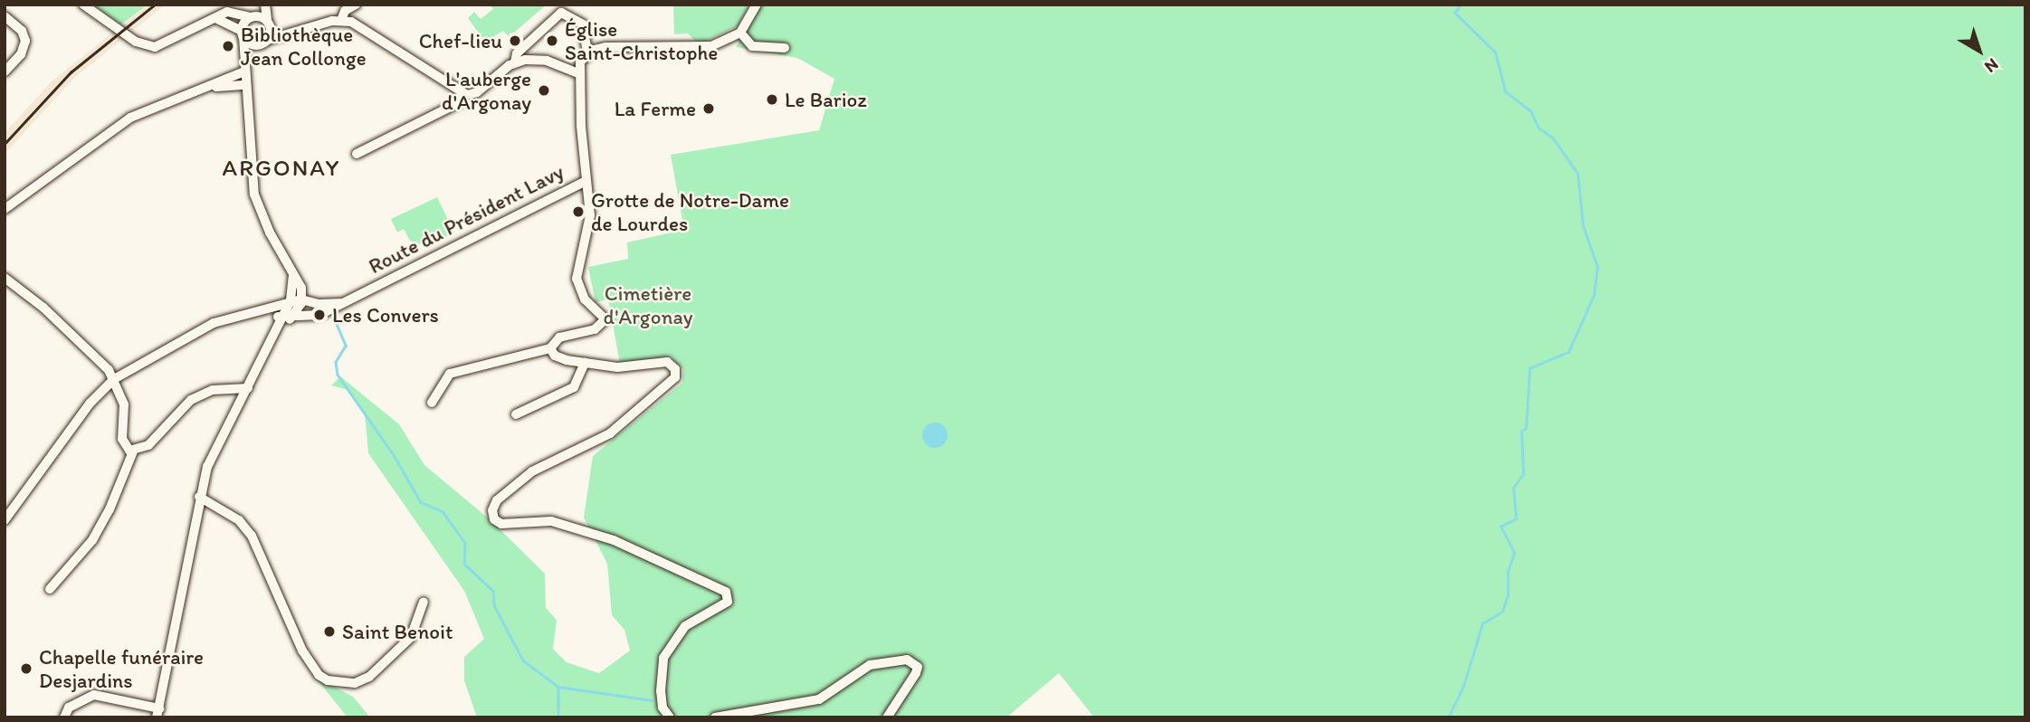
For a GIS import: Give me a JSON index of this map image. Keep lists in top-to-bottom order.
{
  "streets": {
    "street": ["Route du Président Lavy"]
  },
  "districts": ["ARGONAY"],
  "parks": ["Cimetière d'Argonay"],
  "places": [
    "Chef-lieu",
    "Église Saint-Christophe",
    "Bibliothèque Jean Collonge",
    "L'auberge d'Argonay",
    "Le Barioz",
    "La Ferme",
    "Grotte de Notre-Dame de Lourdes",
    "Les Convers",
    "Saint Benoit",
    "Chapelle funéraire Desjardins"
  ],
  "north": "bottom right"
}
